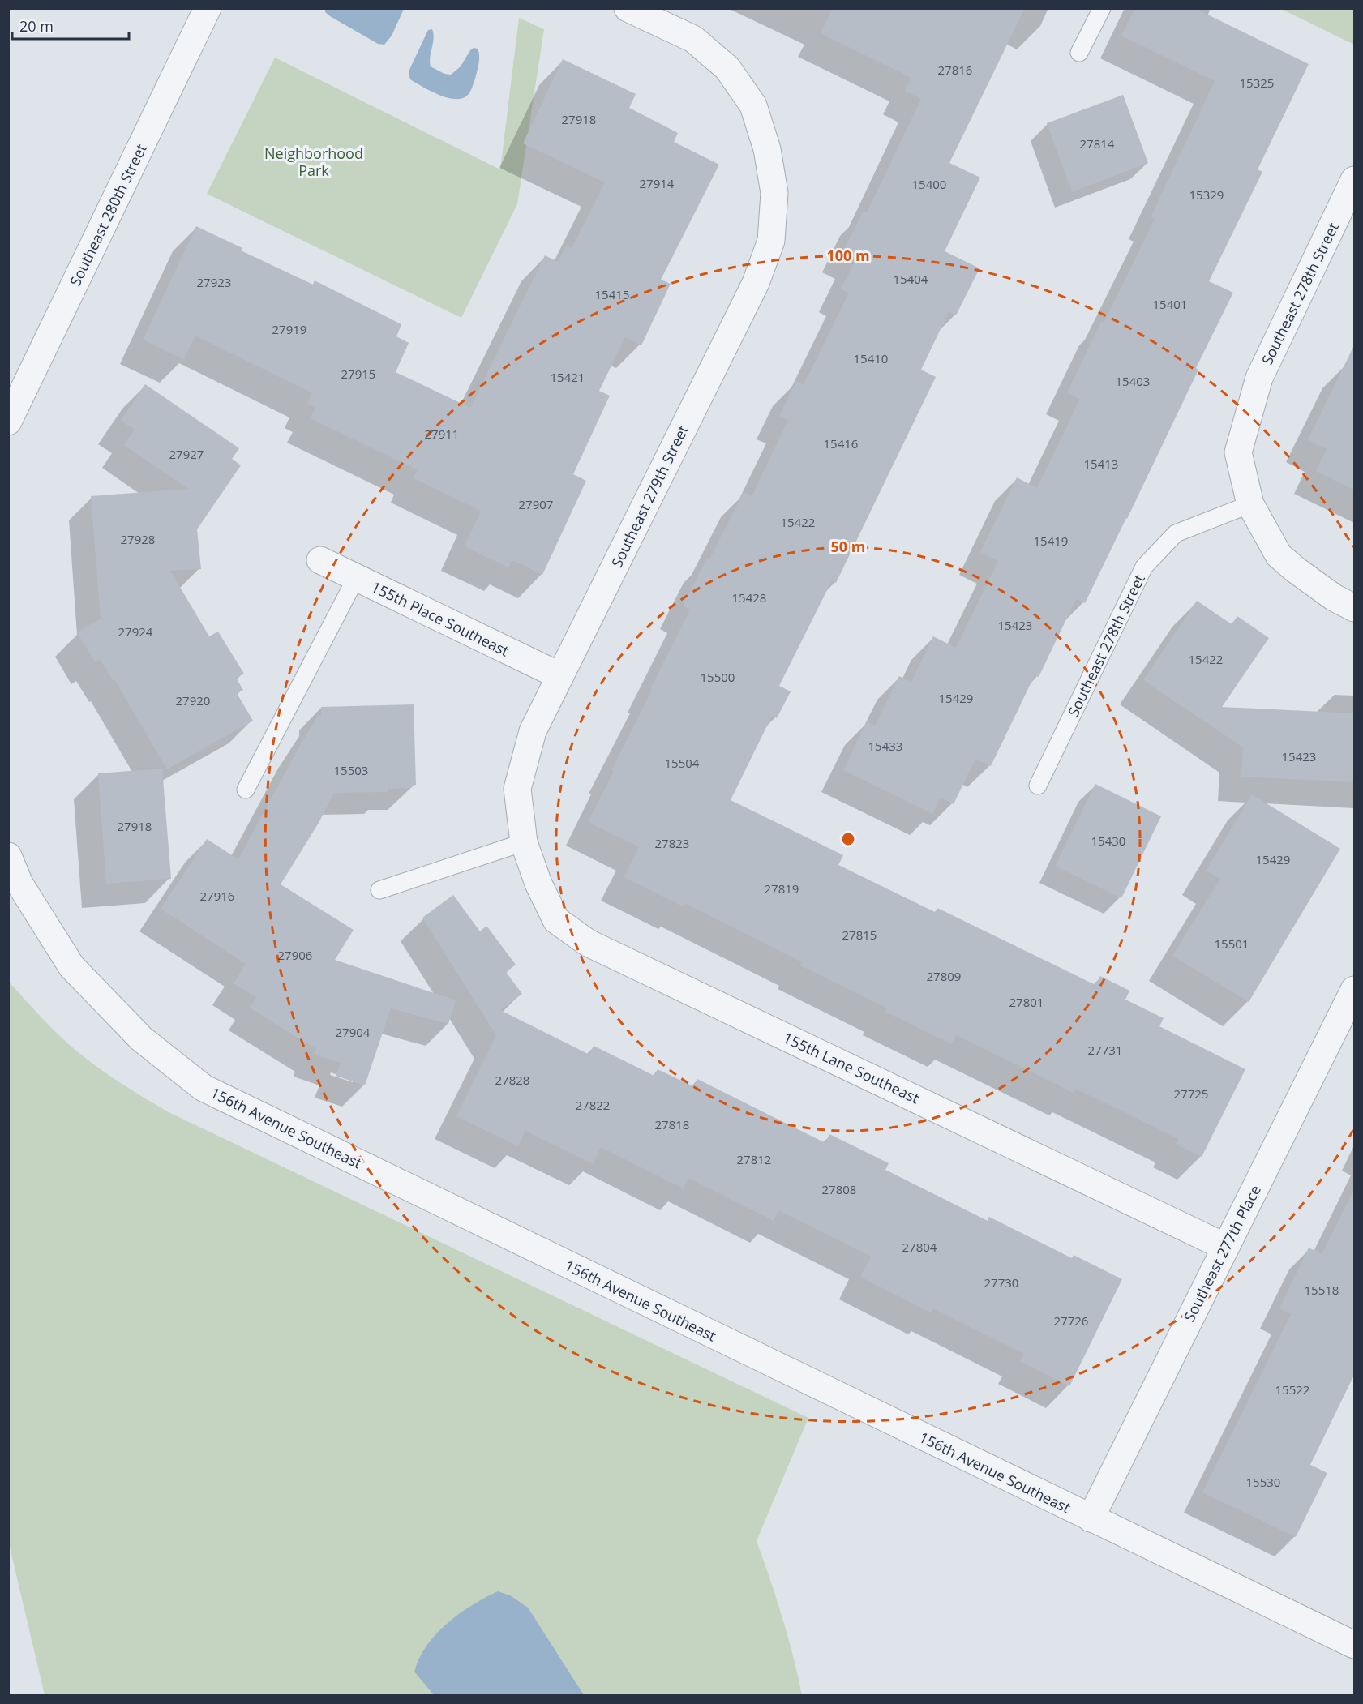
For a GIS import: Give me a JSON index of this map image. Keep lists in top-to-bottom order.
{
  "streets": {
    "street": [
      "Southeast 280th Street",
      "Southeast 278th Street",
      "Southeast 279th Street",
      "155th Place Southeast",
      "155th Lane Southeast",
      "156th Avenue Southeast",
      "Southeast 277th Place"
    ]
  },
  "crossings": [
    ["Southeast 279th Street", "155th Place Southeast"],
    ["Southeast 279th Street", "155th Lane Southeast"],
    ["155th Lane Southeast", "Southeast 277th Place"],
    ["156th Avenue Southeast", "Southeast 277th Place"]
  ],
  "parks": ["Neighborhood Park"],
  "house_numbers": [
    "27816",
    "15325",
    "27918",
    "27814",
    "27914",
    "15400",
    "15329",
    "15404",
    "27923",
    "15415",
    "15401",
    "27919",
    "15410",
    "27915",
    "15421",
    "15403",
    "27911",
    "15416",
    "27927",
    "15413",
    "27907",
    "15422",
    "27928",
    "15419",
    "15428",
    "15423",
    "27924",
    "15422",
    "15500",
    "15429",
    "27920",
    "15433",
    "15423",
    "15504",
    "15503",
    "27918",
    "15430",
    "27823",
    "15429",
    "27819",
    "27916",
    "27815",
    "15501",
    "27906",
    "27809",
    "27801",
    "27904",
    "27731",
    "27828",
    "27725",
    "27822",
    "27818",
    "27812",
    "27808",
    "27804",
    "27730",
    "15518",
    "27726",
    "15522",
    "15530"
  ],
  "scale_bar": "20 m",
  "rings": ["100 m", "50 m"]
}
